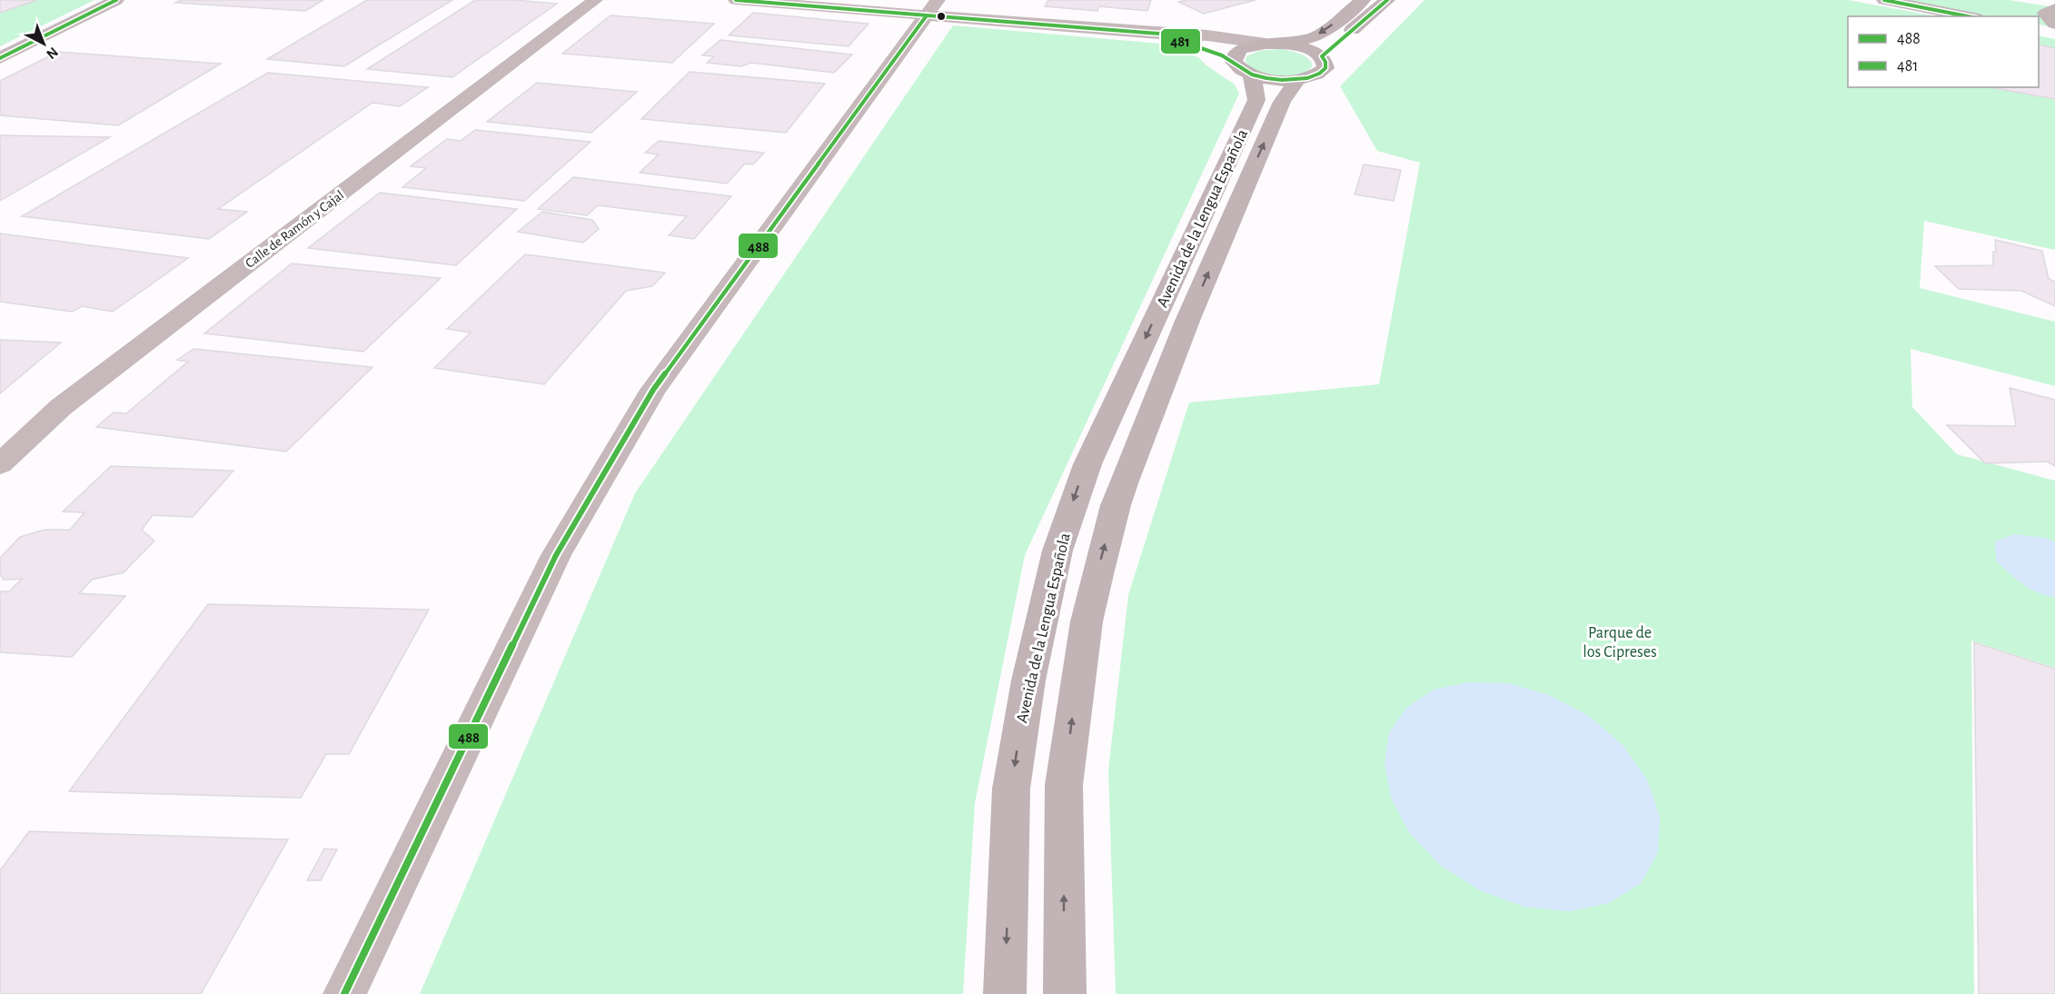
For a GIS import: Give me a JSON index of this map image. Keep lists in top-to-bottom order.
{
  "streets": {
    "highway": ["Avenida de la Lengua Española"],
    "street": ["Calle de Ramón y Cajal"]
  },
  "parks": ["Parque de los Cipreses"],
  "lines": ["transit line 488", "transit line 481"],
  "legend": ["488", "481"],
  "north": "bottom right"
}
